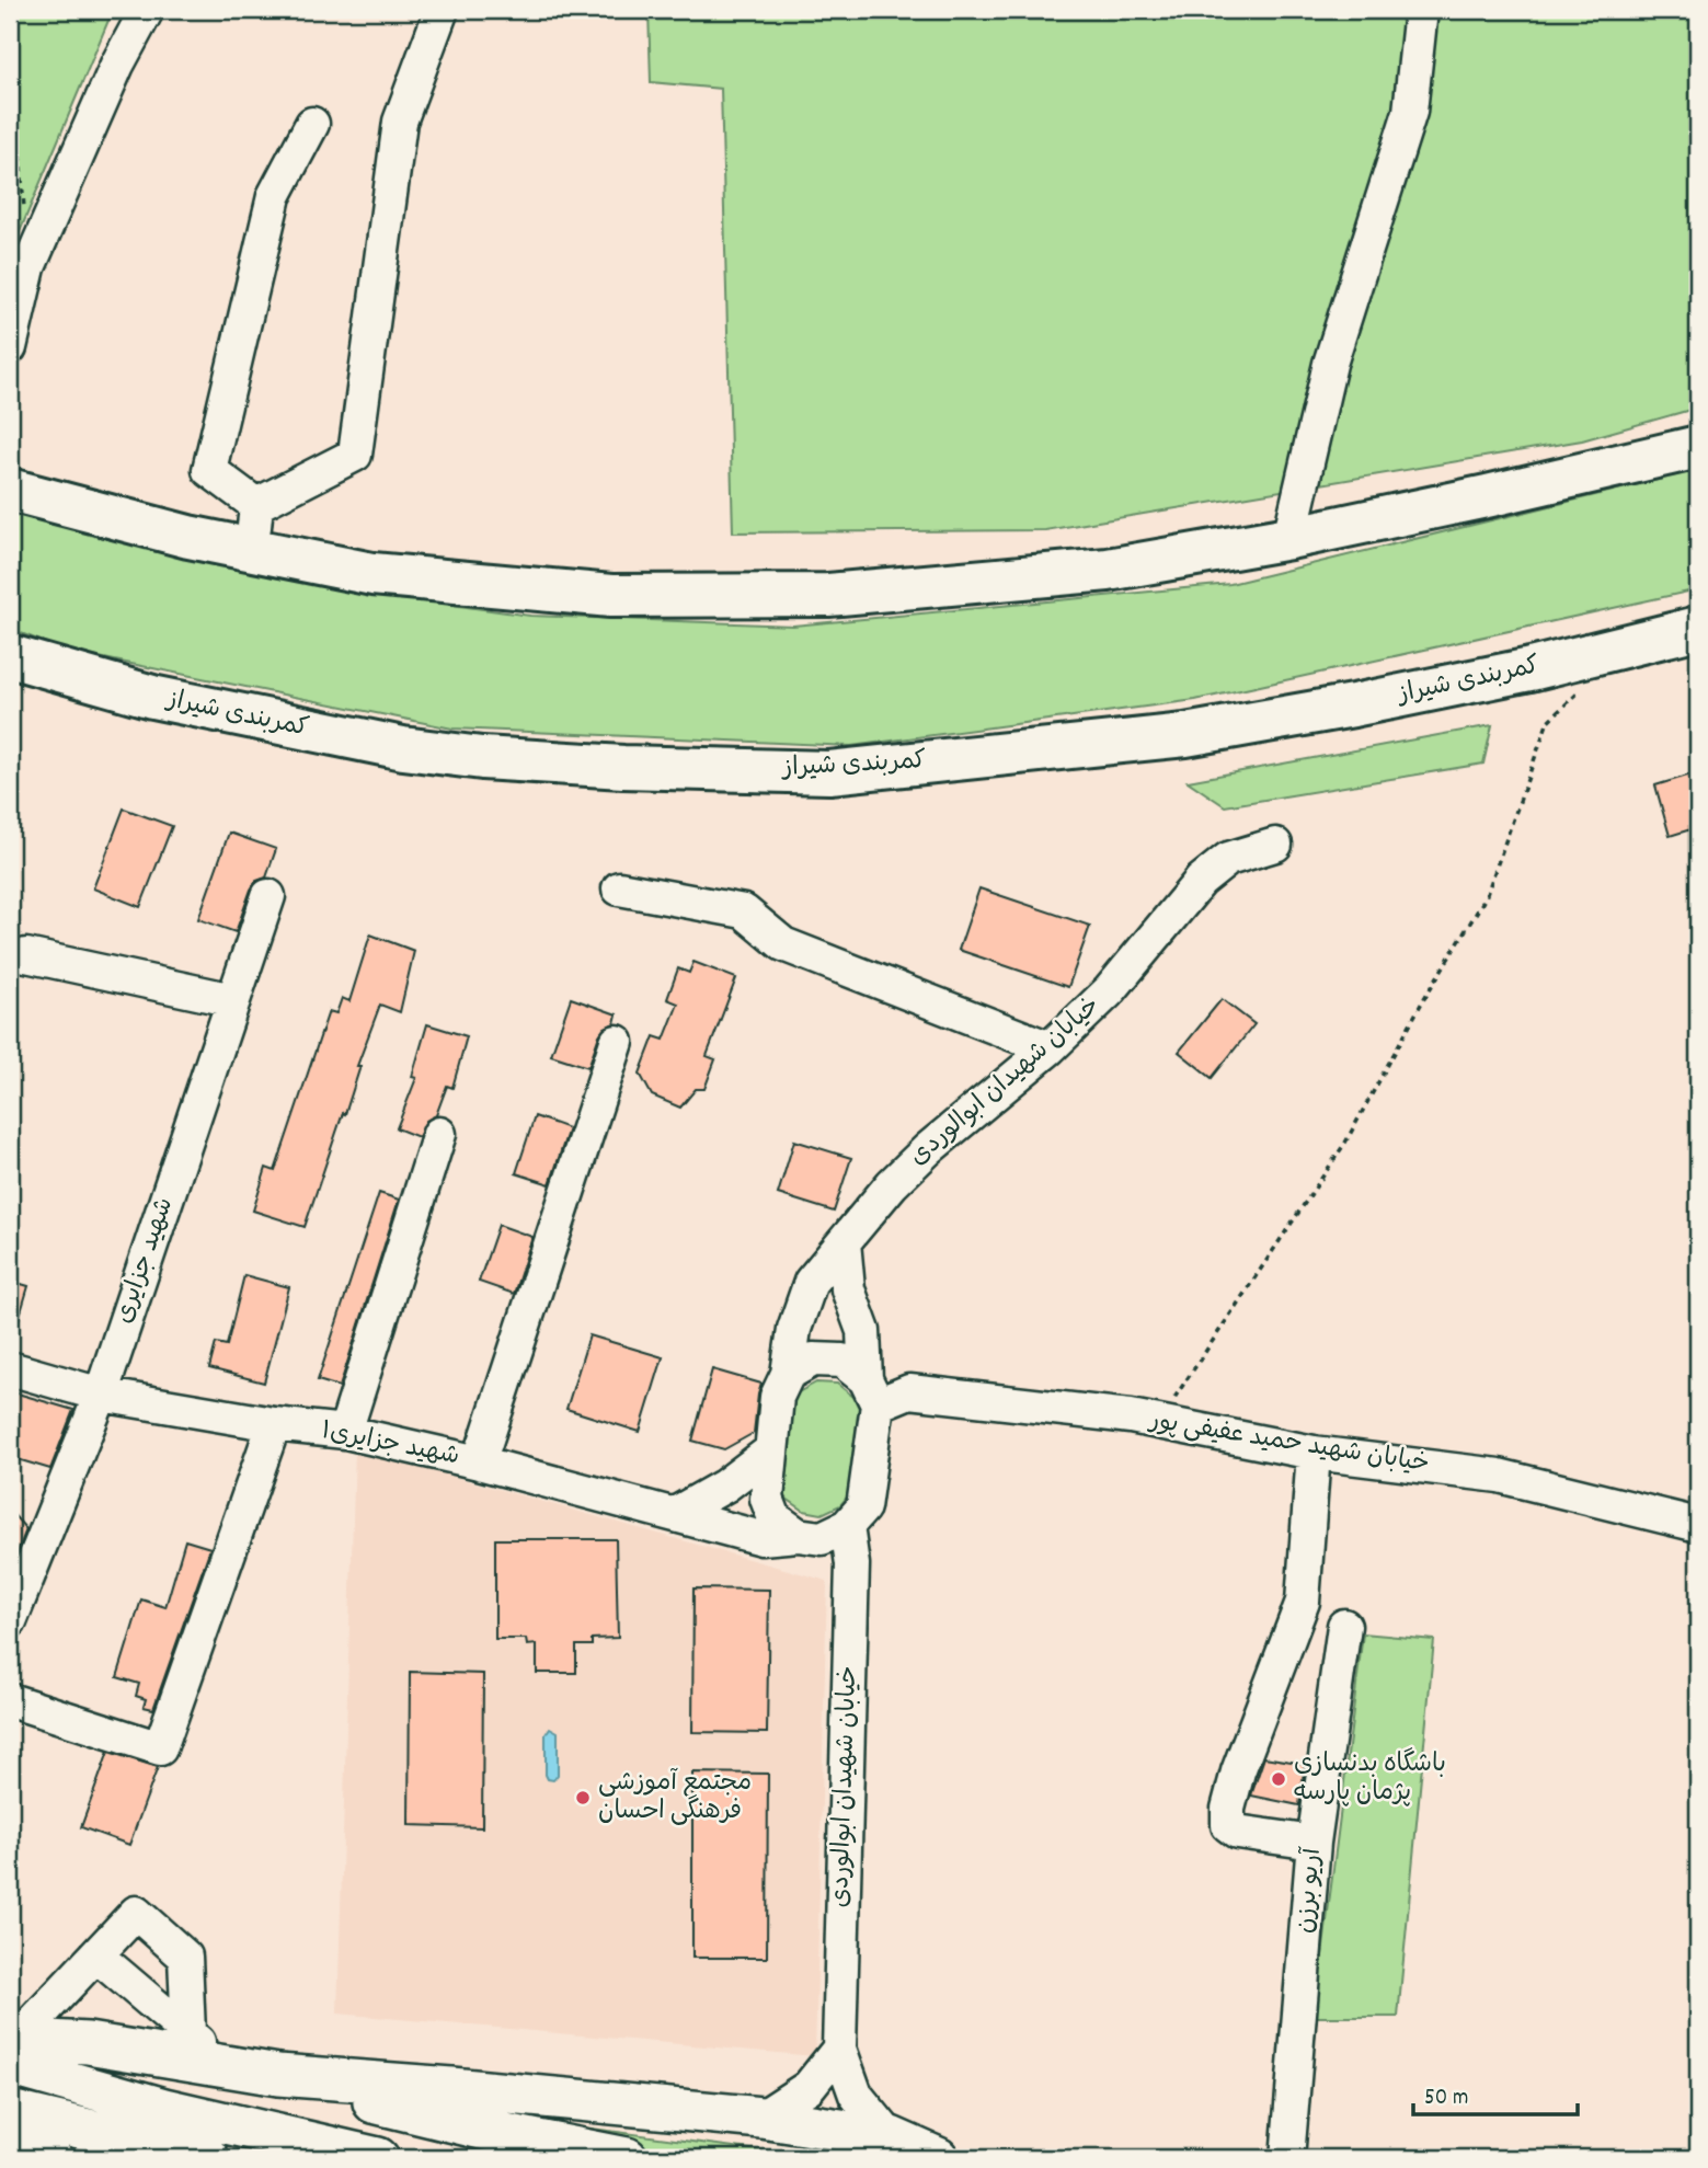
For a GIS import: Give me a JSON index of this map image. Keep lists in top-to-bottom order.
{
  "streets": {
    "highway": ["کمربندی شیراز"],
    "street": [
      "خیابان شهیدان ابوالوردی",
      "شهید جزایری",
      "خیابان شهید حمید عفیفی پور",
      "شهید جزایری۱",
      "آریو برزن"
    ]
  },
  "crossings": [
    ["خیابان شهیدان ابوالوردی", "شهید جزایری۱"],
    ["شهید جزایری", "شهید جزایری۱"]
  ],
  "places": ["باشگاه بدنسازی پژمان پارسه", "مجتمع آموزشی فرهنگی احسان"],
  "scale_bar": "50 m"
}
